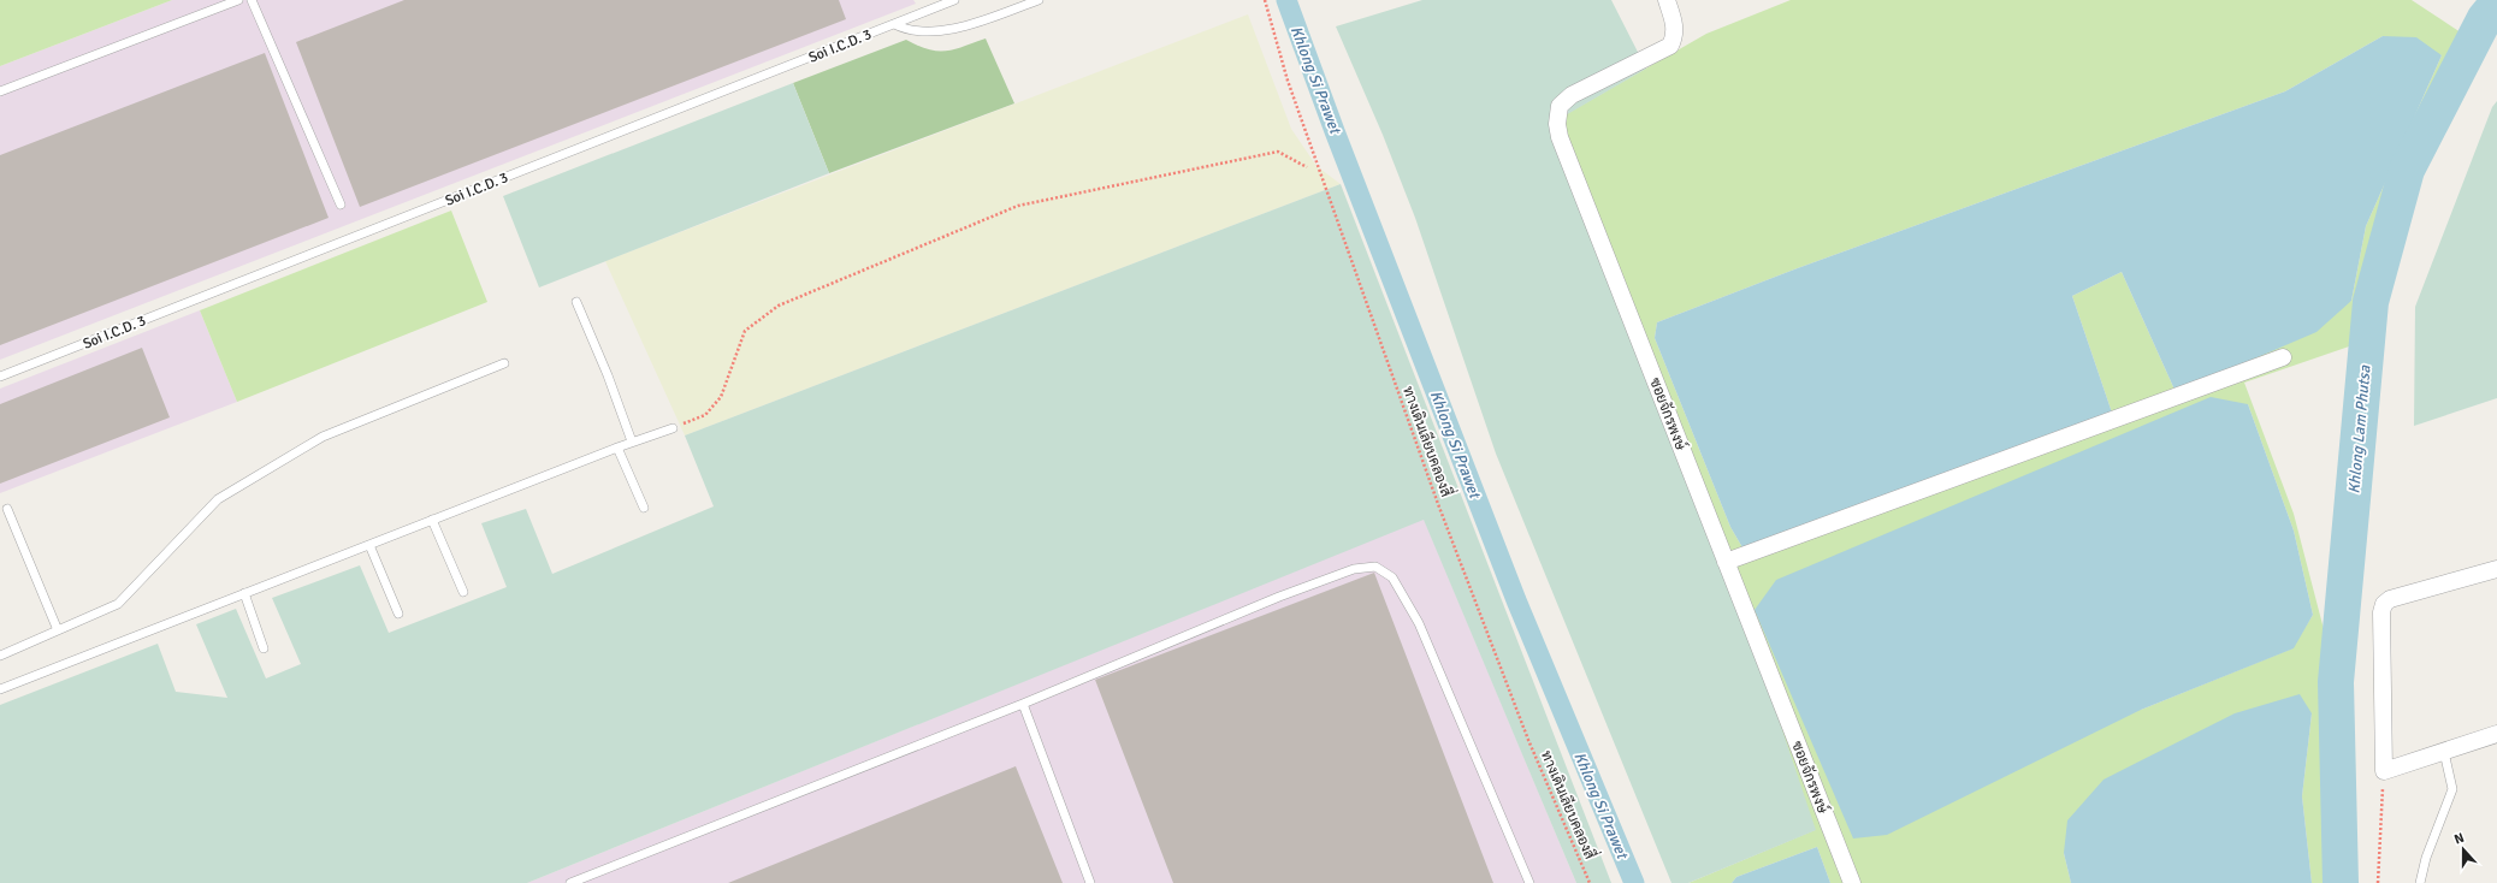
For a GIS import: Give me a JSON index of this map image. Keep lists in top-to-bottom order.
{
  "streets": {
    "street": ["ซอยจักรพงษ์"],
    "lane": ["Soi I.C.D. 3"],
    "path": ["ทางเดินเลียบคลองสี่"]
  },
  "water": ["Khlong Si Prawet", "Khlong Lam Phutsa"],
  "north": "top"
}
